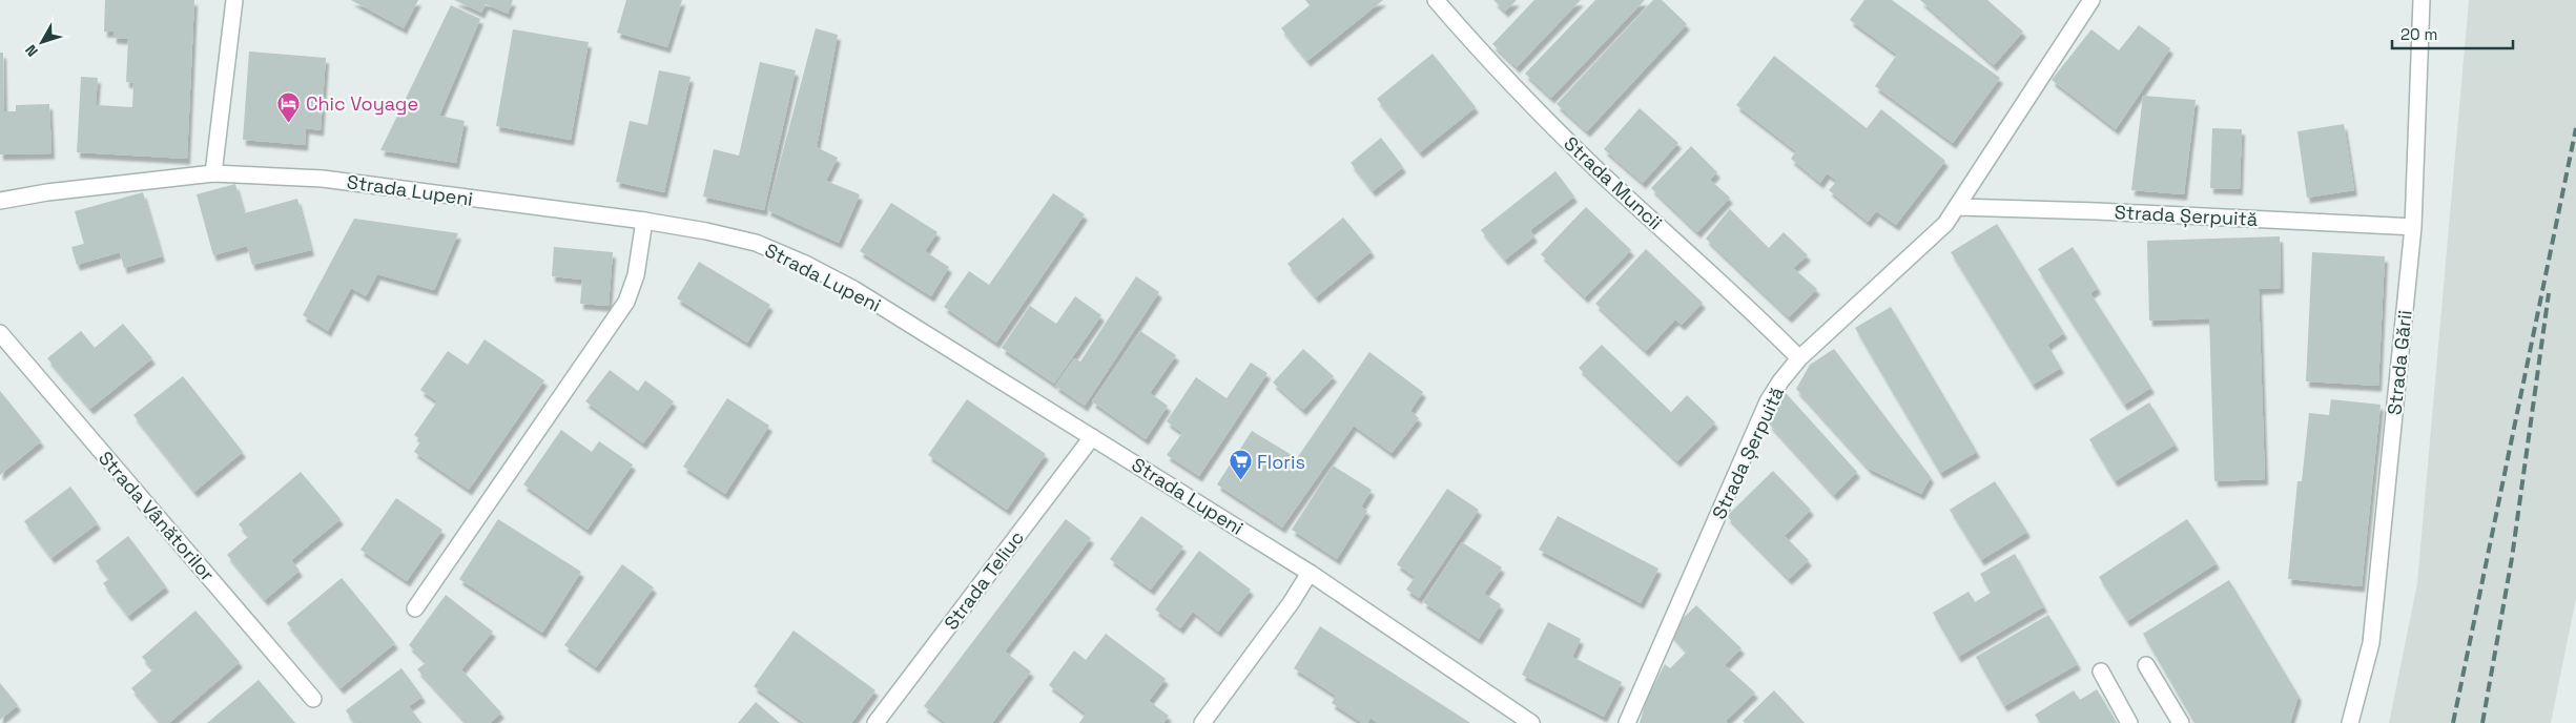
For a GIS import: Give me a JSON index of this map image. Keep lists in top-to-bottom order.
{
  "streets": {
    "street": [
      "Strada Muncii",
      "Strada Lupeni",
      "Strada Șerpuită",
      "Strada Gării",
      "Strada Vânătorilor",
      "Strada Teliuc"
    ]
  },
  "crossings": [
    ["Strada Muncii", "Strada Șerpuită"],
    ["Strada Lupeni", "Strada Teliuc"],
    ["Strada Șerpuită", "Strada Gării"]
  ],
  "places": {
    "hotel": ["Chic Voyage"],
    "supermarket": ["Floris"]
  },
  "scale_bar": "20 m",
  "north": "bottom left"
}
